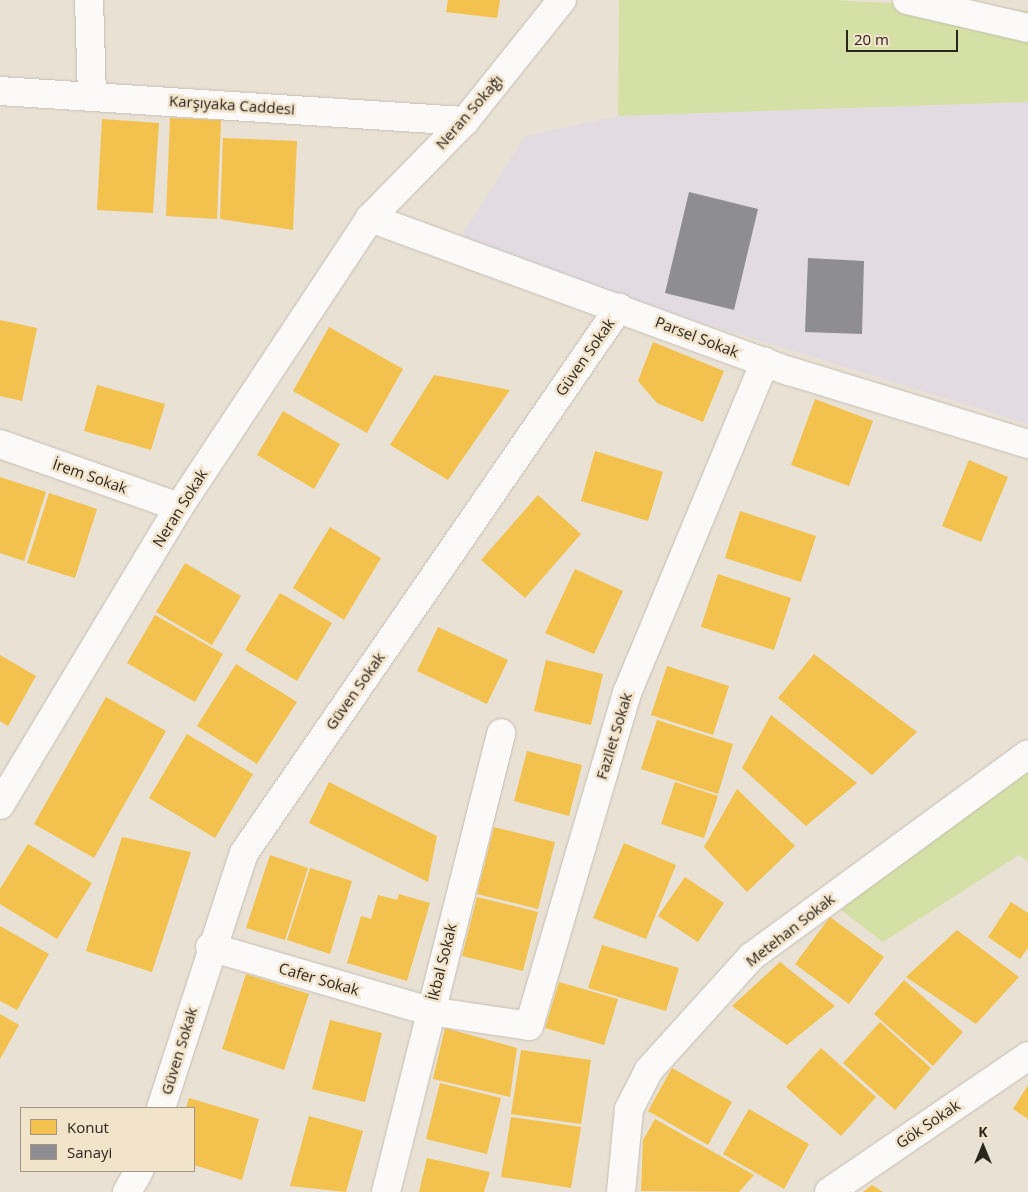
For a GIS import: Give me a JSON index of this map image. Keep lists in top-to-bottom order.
{
  "streets": {
    "street": [
      "Karşıyaka Caddesi",
      "Neran Sokağı",
      "Parsel Sokak",
      "Güven Sokak",
      "İrem Sokak",
      "Neran Sokak",
      "Fazilet Sokak",
      "Metehan Sokak",
      "İkbal Sokak",
      "Cafer Sokak",
      "Gök Sokak"
    ]
  },
  "crossings": [
    ["Karşıyaka Caddesi", "Neran Sokağı"],
    ["Neran Sokağı", "Parsel Sokak"],
    ["Neran Sokağı", "Neran Sokak"],
    ["Parsel Sokak", "Güven Sokak"],
    ["Parsel Sokak", "Neran Sokak"],
    ["Parsel Sokak", "Fazilet Sokak"],
    ["Güven Sokak", "Cafer Sokak"],
    ["İrem Sokak", "Neran Sokak"],
    ["Fazilet Sokak", "İkbal Sokak"],
    ["Fazilet Sokak", "Cafer Sokak"],
    ["İkbal Sokak", "Cafer Sokak"]
  ],
  "legend": ["Konut", "Sanayi"],
  "scale_bar": "20 m",
  "north": "top"
}
